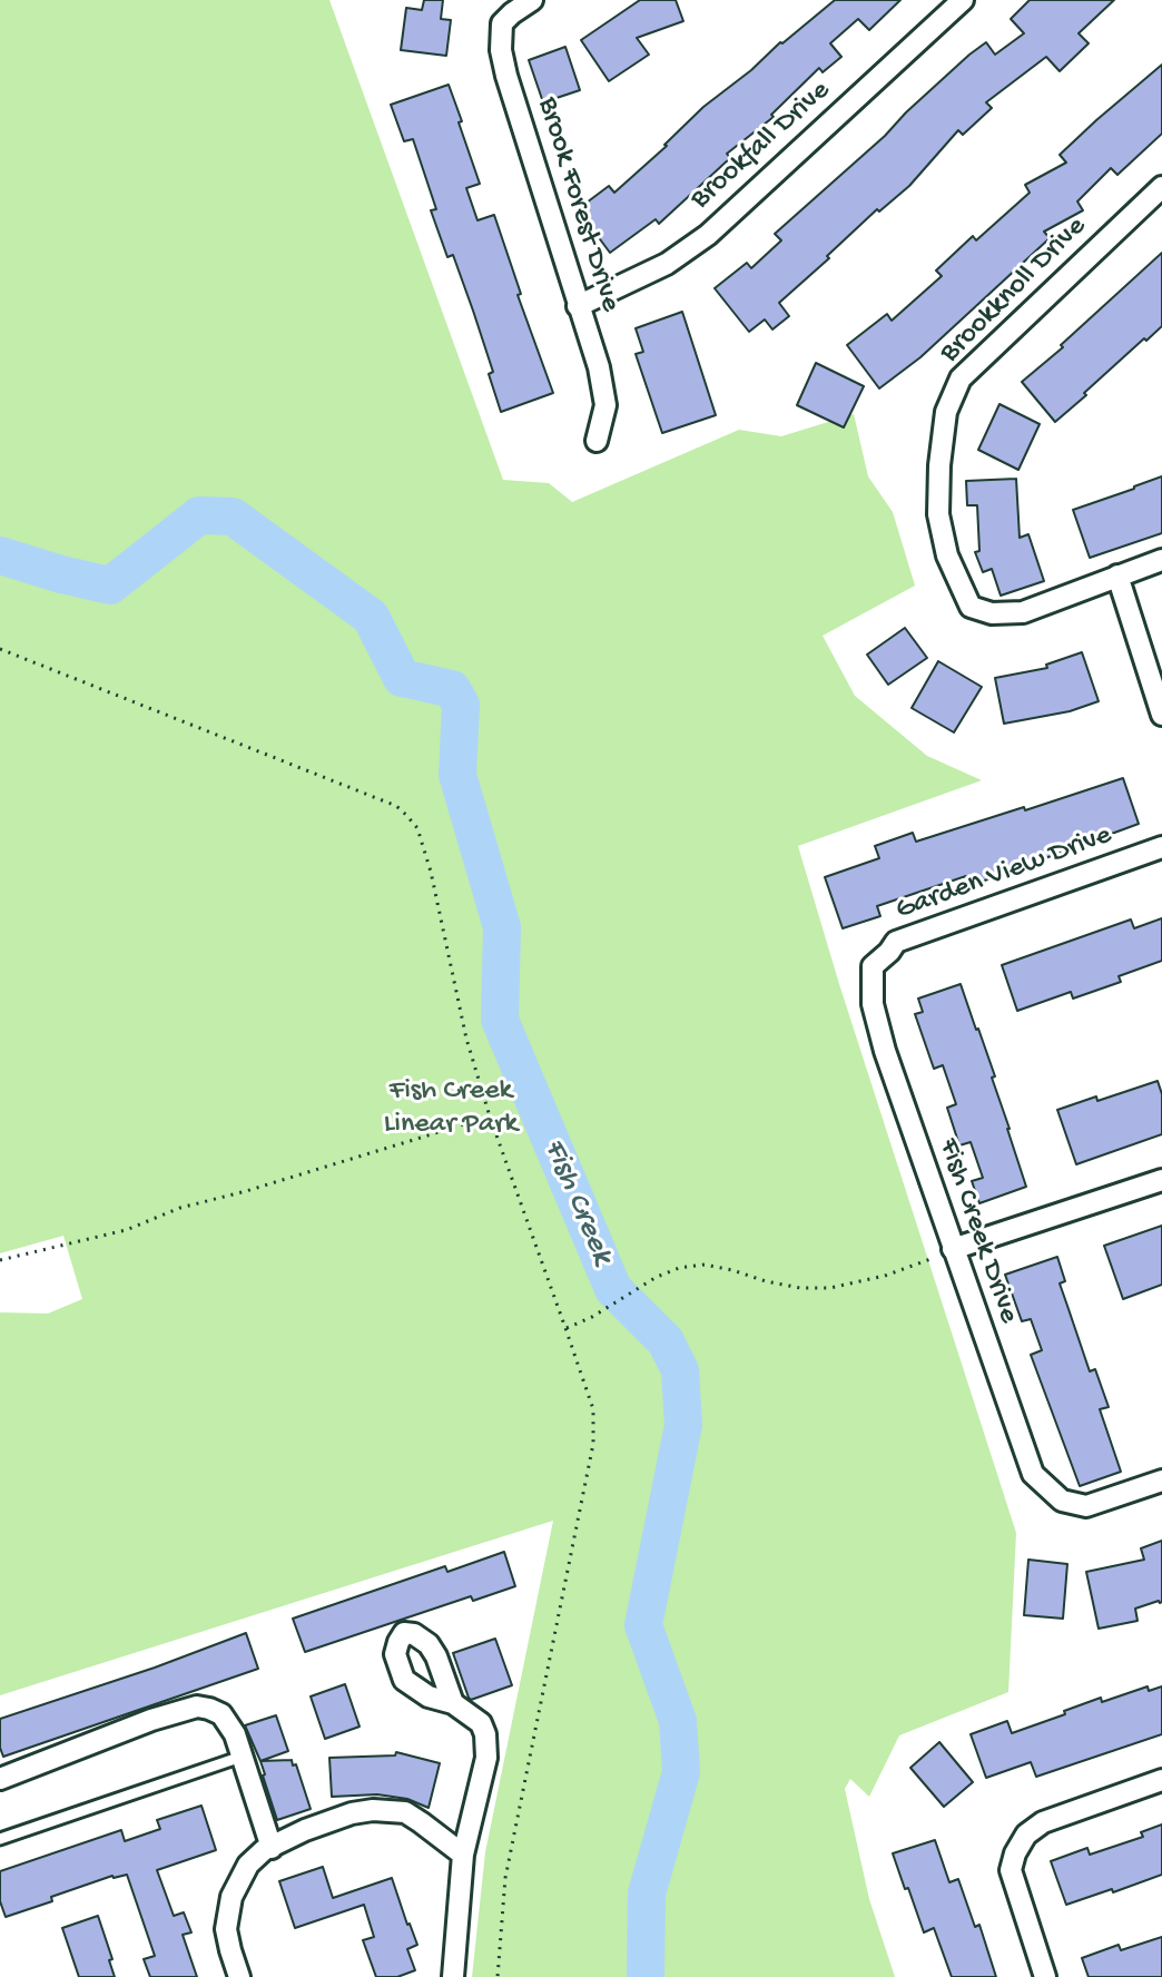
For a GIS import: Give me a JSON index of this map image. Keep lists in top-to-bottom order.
{
  "streets": {
    "street": [
      "Brookfall Drive",
      "Brook Forest Drive",
      "Brookknoll Drive",
      "Garden View Drive",
      "Fish Creek Drive"
    ]
  },
  "crossings": [
    ["Brookfall Drive", "Brook Forest Drive"],
    ["Garden View Drive", "Fish Creek Drive"]
  ],
  "water": ["Fish Creek"],
  "parks": ["Fish Creek Linear Park"]
}
